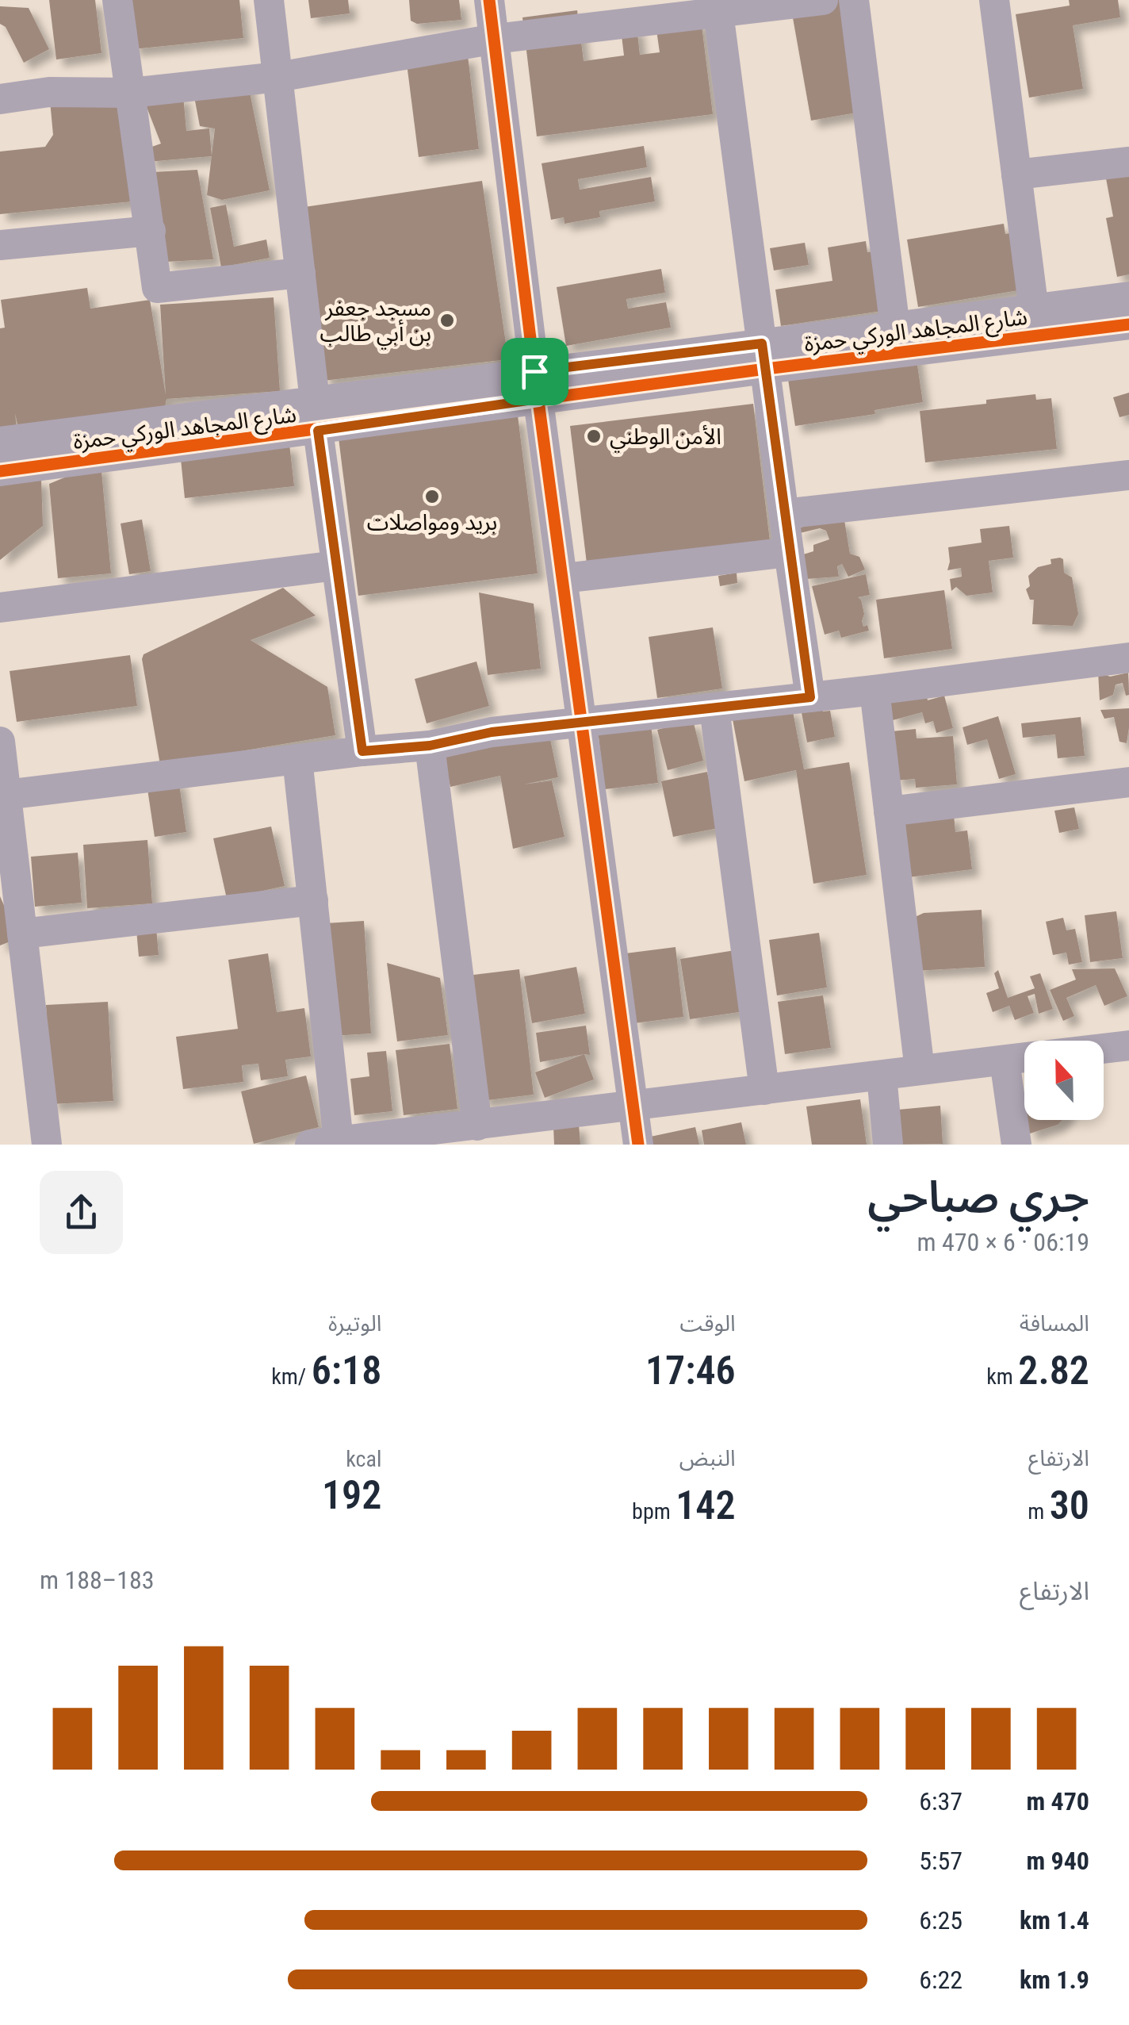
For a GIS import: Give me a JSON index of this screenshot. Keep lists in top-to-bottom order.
{
  "streets": {
    "street": ["شارع المجاهد الوركي حمزة"]
  },
  "places": ["مسجد جعفر بن أبي طالب", "الأمن الوطني", "بريد ومواصلات"],
  "north": "top",
  "page": {
    "heading": ["جري صباحي", "06:19 · 6 × 470 m"],
    "stats": [
      ["المسافة", "2.82 km"],
      ["الوقت", "17:46"],
      ["الوتيرة", "6:18 /km"],
      ["الارتفاع", "30 m"],
      ["النبض", "142 bpm"],
      ["kcal", "192"]
    ],
    "chart": ["الارتفاع", "183–188 m"],
    "list": [
      {
        "name": "470 m",
        "note": "6:37"
      },
      {
        "name": "940 m",
        "note": "5:57"
      },
      {
        "name": "1.4 km",
        "note": "6:25"
      },
      {
        "name": "1.9 km",
        "note": "6:22"
      }
    ]
  }
}
